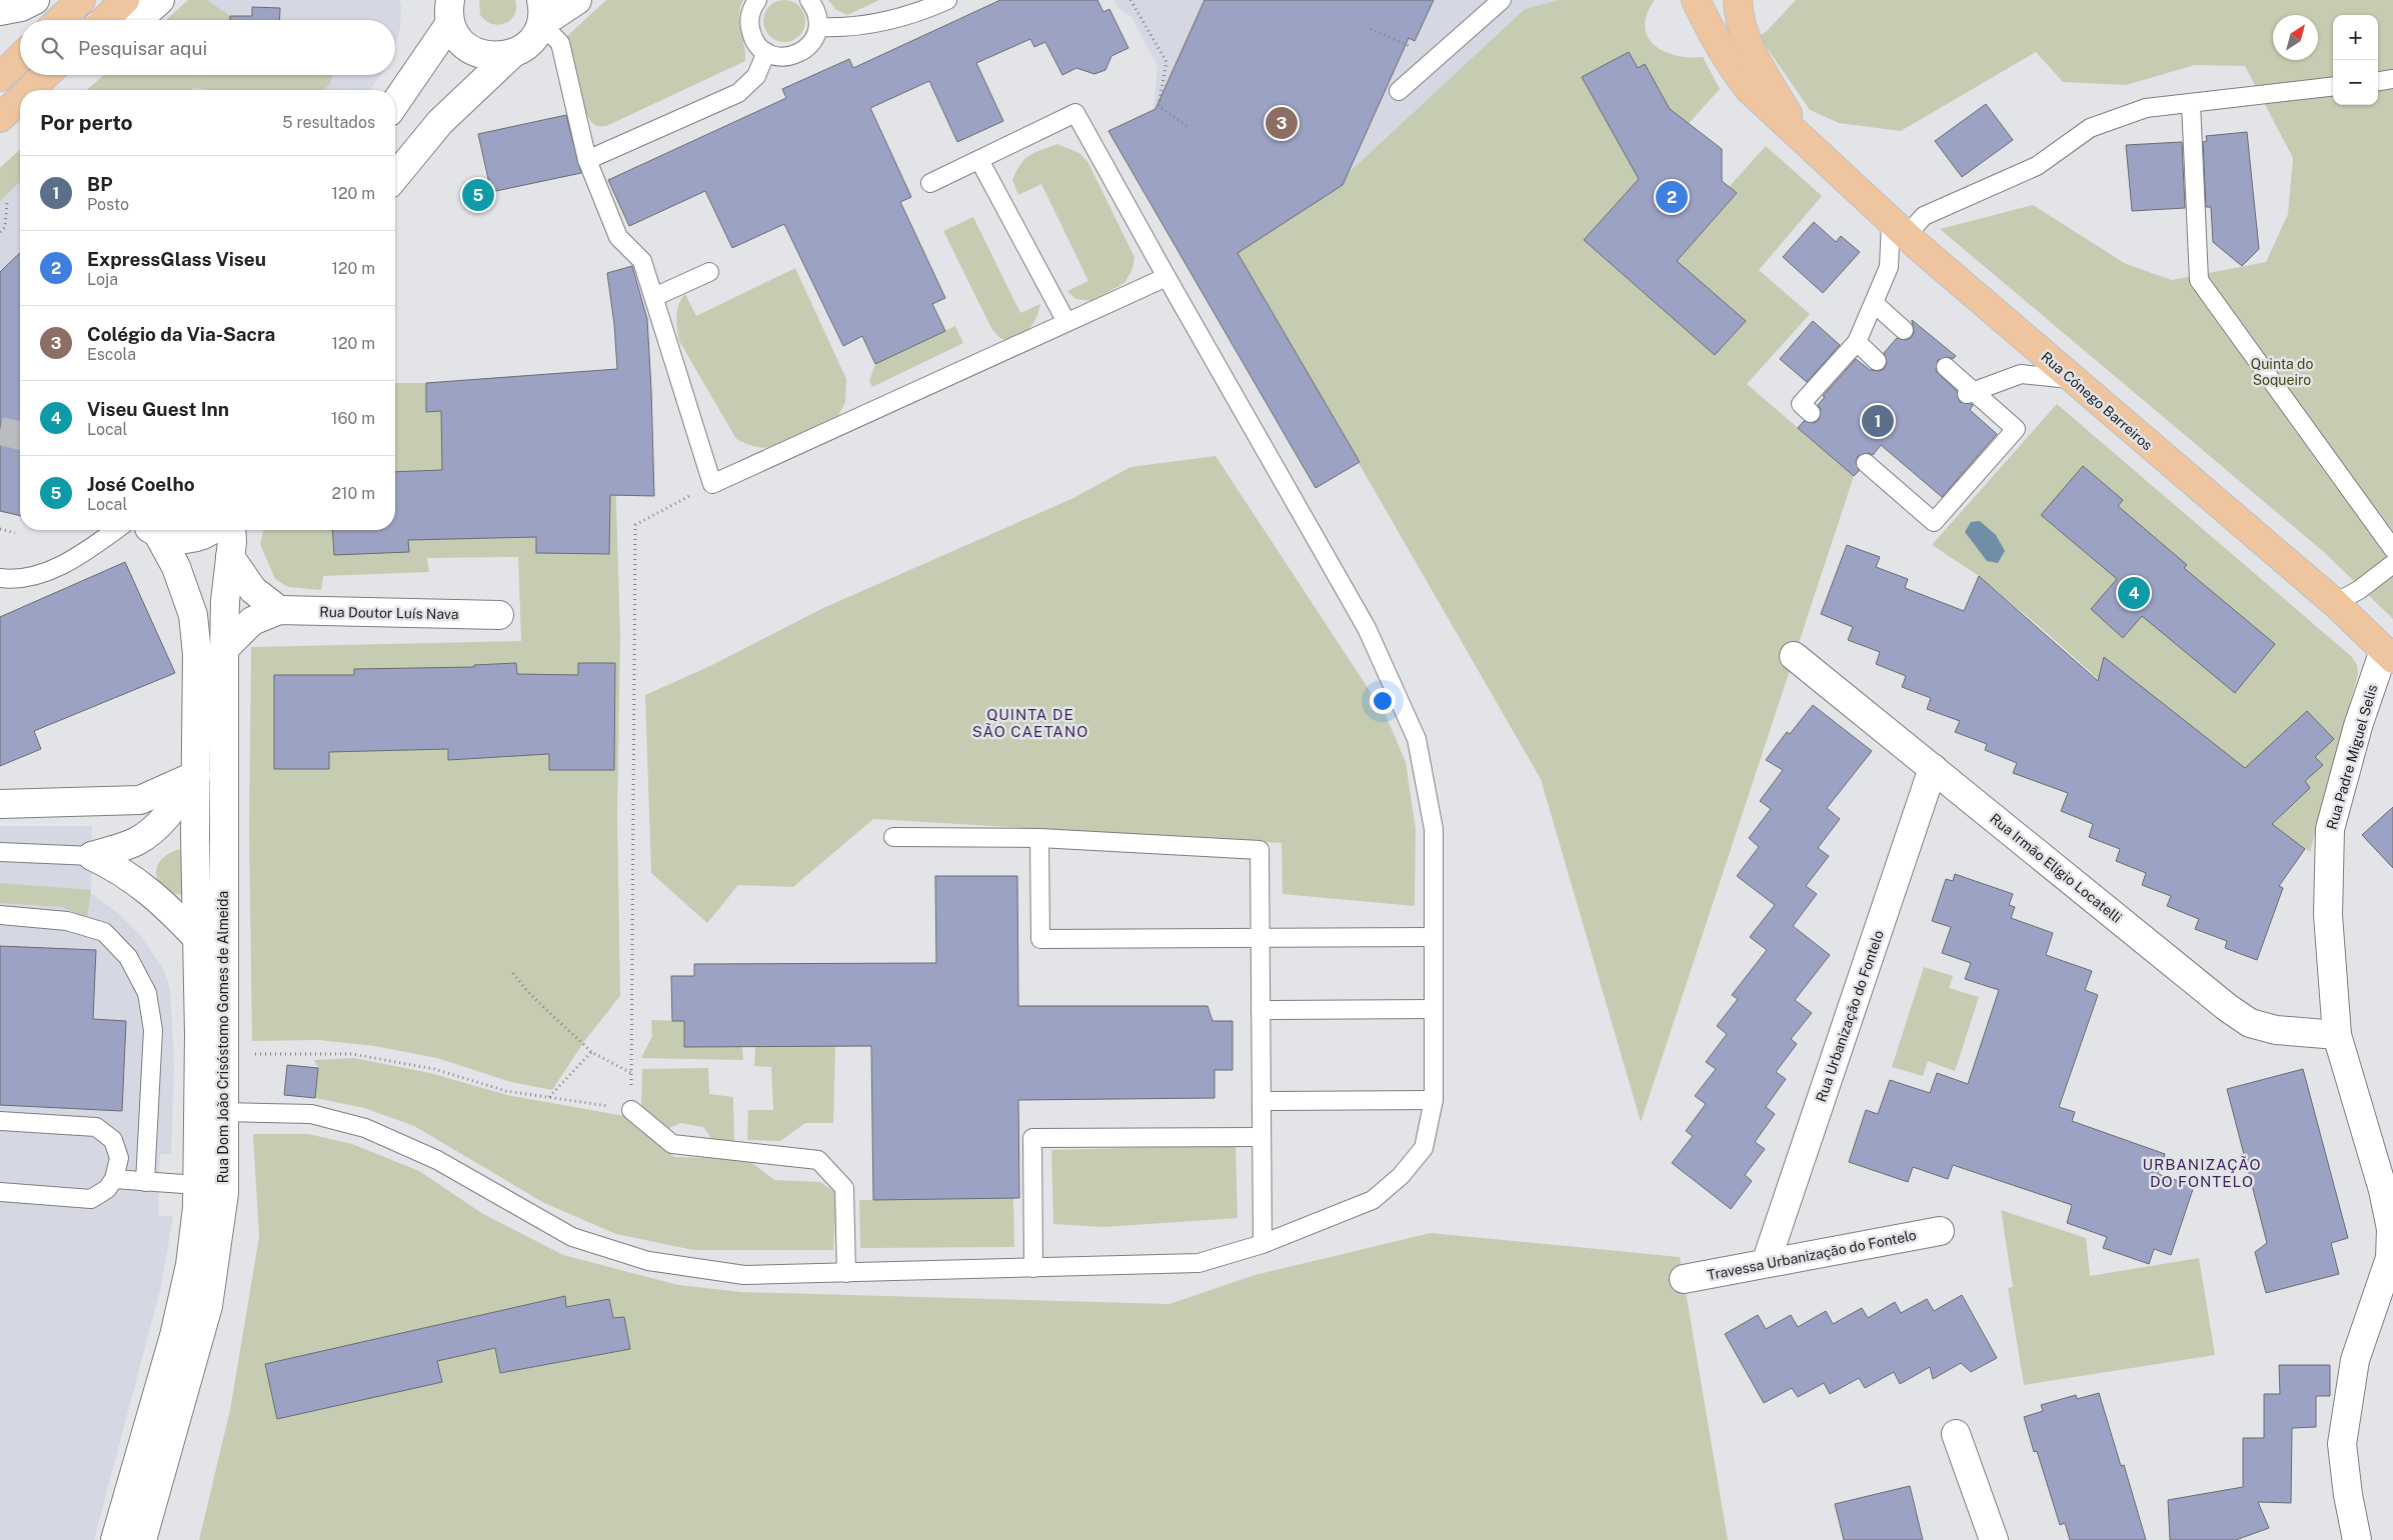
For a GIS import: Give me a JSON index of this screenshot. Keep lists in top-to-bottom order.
{
  "streets": {
    "main road": ["Rua Cónego Barreiros"],
    "street": [
      "Rua Doutor Luís Nava",
      "Rua Padre Miguel Selis",
      "Rua Irmão Elígio Locatelli",
      "Rua Urbanização do Fontelo",
      "Rua Dom João Crisóstomo Gomes de Almeida",
      "Travessa Urbanização do Fontelo"
    ]
  },
  "crossings": [
    ["Rua Cónego Barreiros", "Rua Padre Miguel Selis"],
    ["Rua Doutor Luís Nava", "Rua Dom João Crisóstomo Gomes de Almeida"],
    ["Rua Padre Miguel Selis", "Rua Irmão Elígio Locatelli"],
    ["Rua Irmão Elígio Locatelli", "Rua Urbanização do Fontelo"],
    ["Rua Urbanização do Fontelo", "Travessa Urbanização do Fontelo"]
  ],
  "districts": ["QUINTA DE SÃO CAETANO", "URBANIZAÇÃO DO FONTELO"],
  "parks": ["Quinta do Soqueiro"],
  "north": "top right",
  "page": {
    "map_buttons": ["+", "−"],
    "search": "Pesquisar aqui",
    "heading": ["Por perto", "5 resultados"],
    "pins": [
      "3",
      "5",
      "2",
      "1",
      "4"
    ],
    "list": [
      {
        "mark": "1",
        "name": "BP",
        "note": "Posto",
        "value": "120 m"
      },
      {
        "mark": "2",
        "name": "ExpressGlass Viseu",
        "note": "Loja",
        "value": "120 m"
      },
      {
        "mark": "3",
        "name": "Colégio da Via-Sacra",
        "note": "Escola",
        "value": "120 m"
      },
      {
        "mark": "4",
        "name": "Viseu Guest Inn",
        "note": "Local",
        "value": "160 m"
      },
      {
        "mark": "5",
        "name": "José Coelho",
        "note": "Local",
        "value": "210 m"
      }
    ]
  }
}
